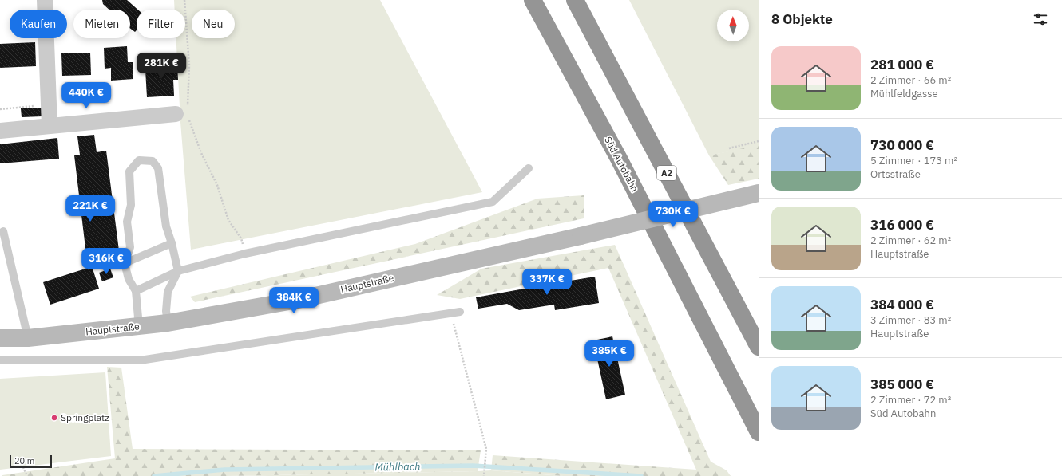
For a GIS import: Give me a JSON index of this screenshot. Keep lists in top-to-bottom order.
{
  "streets": {
    "highway": ["Süd Autobahn", "A2"],
    "street": ["Hauptstraße"]
  },
  "water": ["Mühlbach"],
  "places": ["Springplatz"],
  "scale_bar": "20 m",
  "north": "top",
  "page": {
    "heading": "8 Objekte",
    "chip": [
      "Kaufen",
      "Mieten",
      "Filter",
      "Neu"
    ],
    "list": [
      {
        "name": "281 000 €",
        "note": "2 Zimmer · 66 m² · Mühlfeldgasse"
      },
      {
        "name": "730 000 €",
        "note": "5 Zimmer · 173 m² · Ortsstraße"
      },
      {
        "name": "316 000 €",
        "note": "2 Zimmer · 62 m² · Hauptstraße"
      },
      {
        "name": "384 000 €",
        "note": "3 Zimmer · 83 m² · Hauptstraße"
      },
      {
        "name": "385 000 €",
        "note": "2 Zimmer · 72 m² · Süd Autobahn"
      }
    ],
    "price": [
      "281K €",
      "440K €",
      "221K €",
      "730K €",
      "316K €",
      "337K €",
      "384K €",
      "385K €"
    ],
    "scale": "20 m"
  }
}
